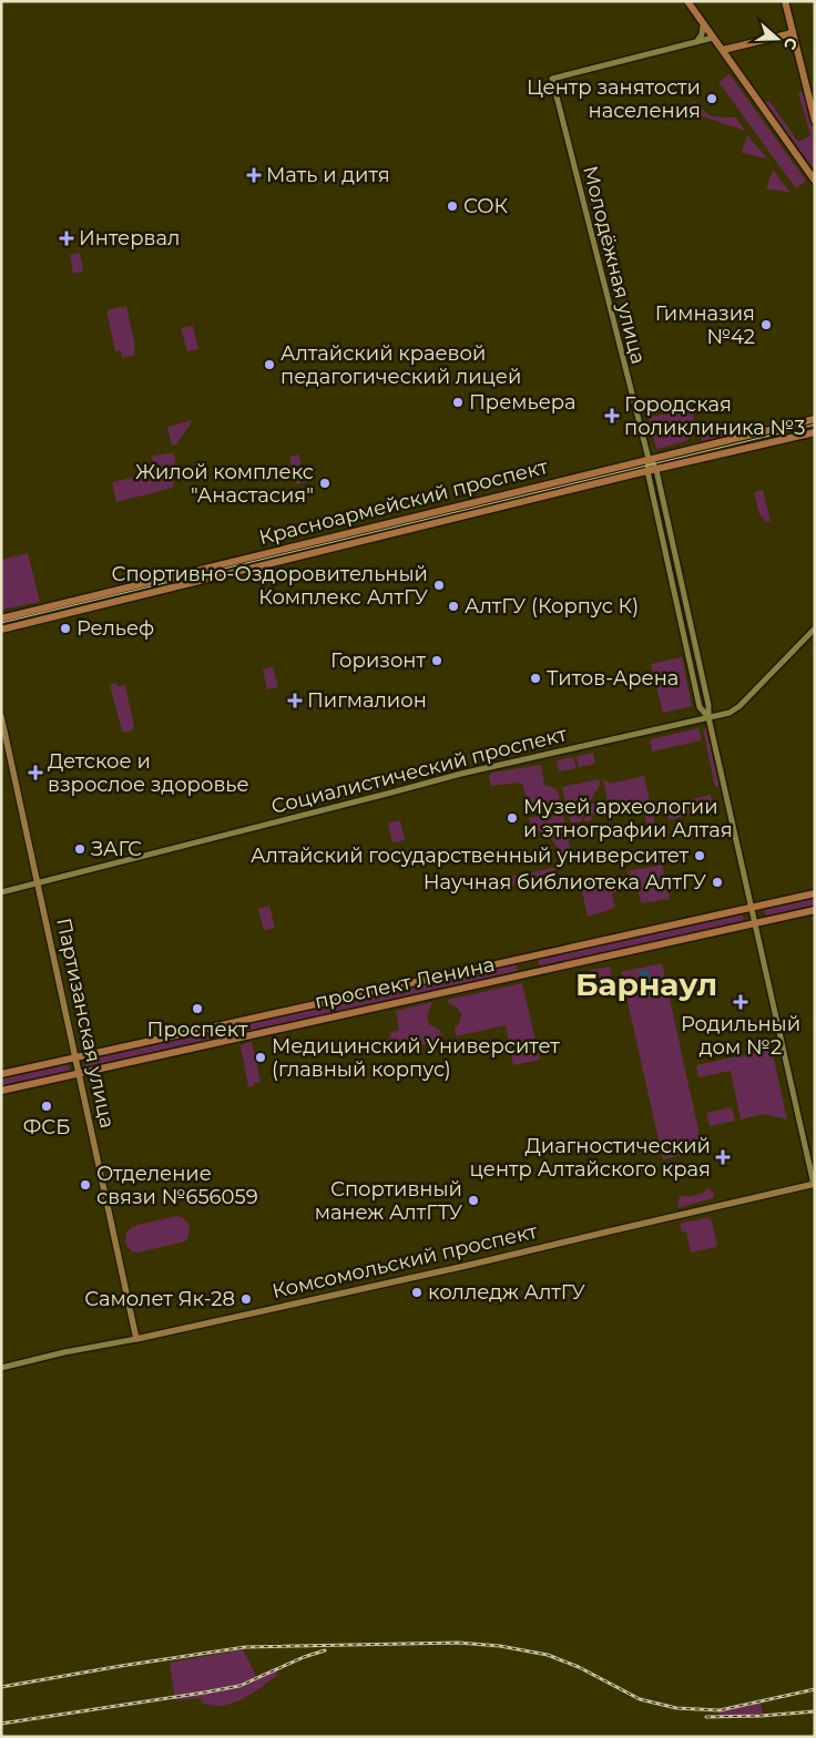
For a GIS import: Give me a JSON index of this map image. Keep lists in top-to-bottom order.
{
  "streets": {
    "main road": [
      "Красноармейский проспект",
      "проспект Ленина",
      "Партизанская улица",
      "Комсомольский проспект"
    ],
    "street": ["Молодёжная улица", "Социалистический проспект"]
  },
  "crossings": [
    ["Молодёжная улица", "Красноармейский проспект"],
    ["Молодёжная улица", "Социалистический проспект"],
    ["Молодёжная улица", "проспект Ленина"],
    ["Молодёжная улица", "Комсомольский проспект"],
    ["Социалистический проспект", "Партизанская улица"],
    ["проспект Ленина", "Партизанская улица"],
    ["Партизанская улица", "Комсомольский проспект"]
  ],
  "districts": ["Барнаул"],
  "places": {
    "other": [
      "Центр занятости населения",
      "СОК",
      "Гимназия №42",
      "Алтайский краевой педагогический лицей",
      "Премьера",
      "Жилой комплекс \"Анастасия\"",
      "Спортивно-Оздоровительный Комплекс АлтГУ",
      "АлтГУ (Корпус К)",
      "Рельеф",
      "Горизонт",
      "Титов-Арена",
      "Музей археологии и этнографии Алтая",
      "ЗАГС",
      "Алтайский государственный университет",
      "Научная библиотека АлтГУ",
      "Проспект",
      "Медицинский Университет (главный корпус)",
      "ФСБ",
      "Отделение связи №656059",
      "Спортивный манеж АлтГТУ",
      "колледж АлтГУ",
      "Самолет Як-28"
    ],
    "health": [
      "Мать и дитя",
      "Интервал",
      "Городская поликлиника №3",
      "Пигмалион",
      "Детское и взрослое здоровье",
      "Родильный дом №2",
      "Диагностический центр Алтайского края"
    ]
  },
  "north": "right"
}
